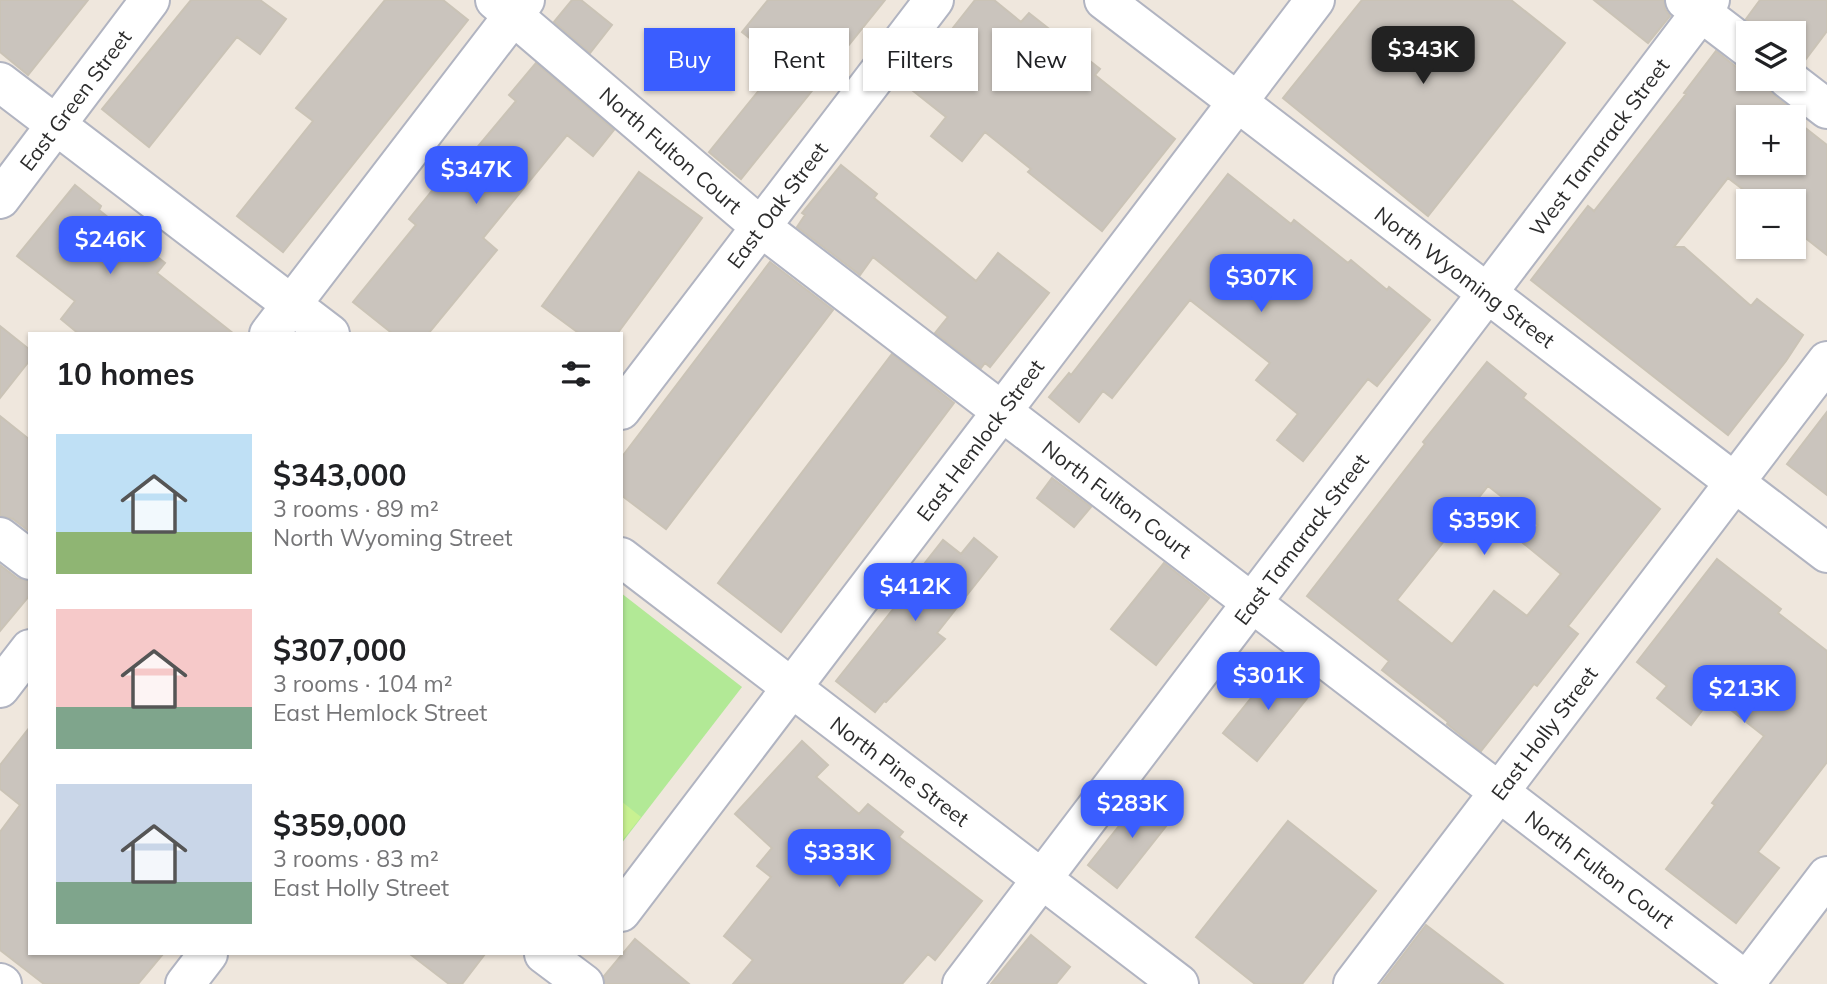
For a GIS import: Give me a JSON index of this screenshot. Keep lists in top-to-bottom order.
{
  "streets": {
    "street": [
      "East Green Street",
      "West Tamarack Street",
      "North Fulton Court",
      "East Oak Street",
      "North Wyoming Street",
      "East Hemlock Street",
      "East Tamarack Street",
      "East Holly Street",
      "North Pine Street"
    ]
  },
  "crossings": [
    ["West Tamarack Street", "North Wyoming Street"],
    ["West Tamarack Street", "East Tamarack Street"],
    ["North Fulton Court", "East Oak Street"],
    ["North Fulton Court", "East Hemlock Street"],
    ["North Fulton Court", "East Tamarack Street"],
    ["North Fulton Court", "East Holly Street"],
    ["North Wyoming Street", "East Hemlock Street"],
    ["North Wyoming Street", "East Tamarack Street"],
    ["North Wyoming Street", "East Holly Street"],
    ["East Hemlock Street", "North Pine Street"],
    ["East Tamarack Street", "North Pine Street"]
  ],
  "page": {
    "map_buttons": ["+", "−"],
    "price": [
      "$343K",
      "$347K",
      "$246K",
      "$307K",
      "$359K",
      "$412K",
      "$301K",
      "$213K",
      "$283K",
      "$333K"
    ],
    "chip": [
      "Buy",
      "Rent",
      "Filters",
      "New"
    ],
    "heading": "10 homes",
    "list": [
      {
        "name": "$343,000",
        "note": "3 rooms · 89 m² · North Wyoming Street"
      },
      {
        "name": "$307,000",
        "note": "3 rooms · 104 m² · East Hemlock Street"
      },
      {
        "name": "$359,000",
        "note": "3 rooms · 83 m² · East Holly Street"
      }
    ]
  }
}
